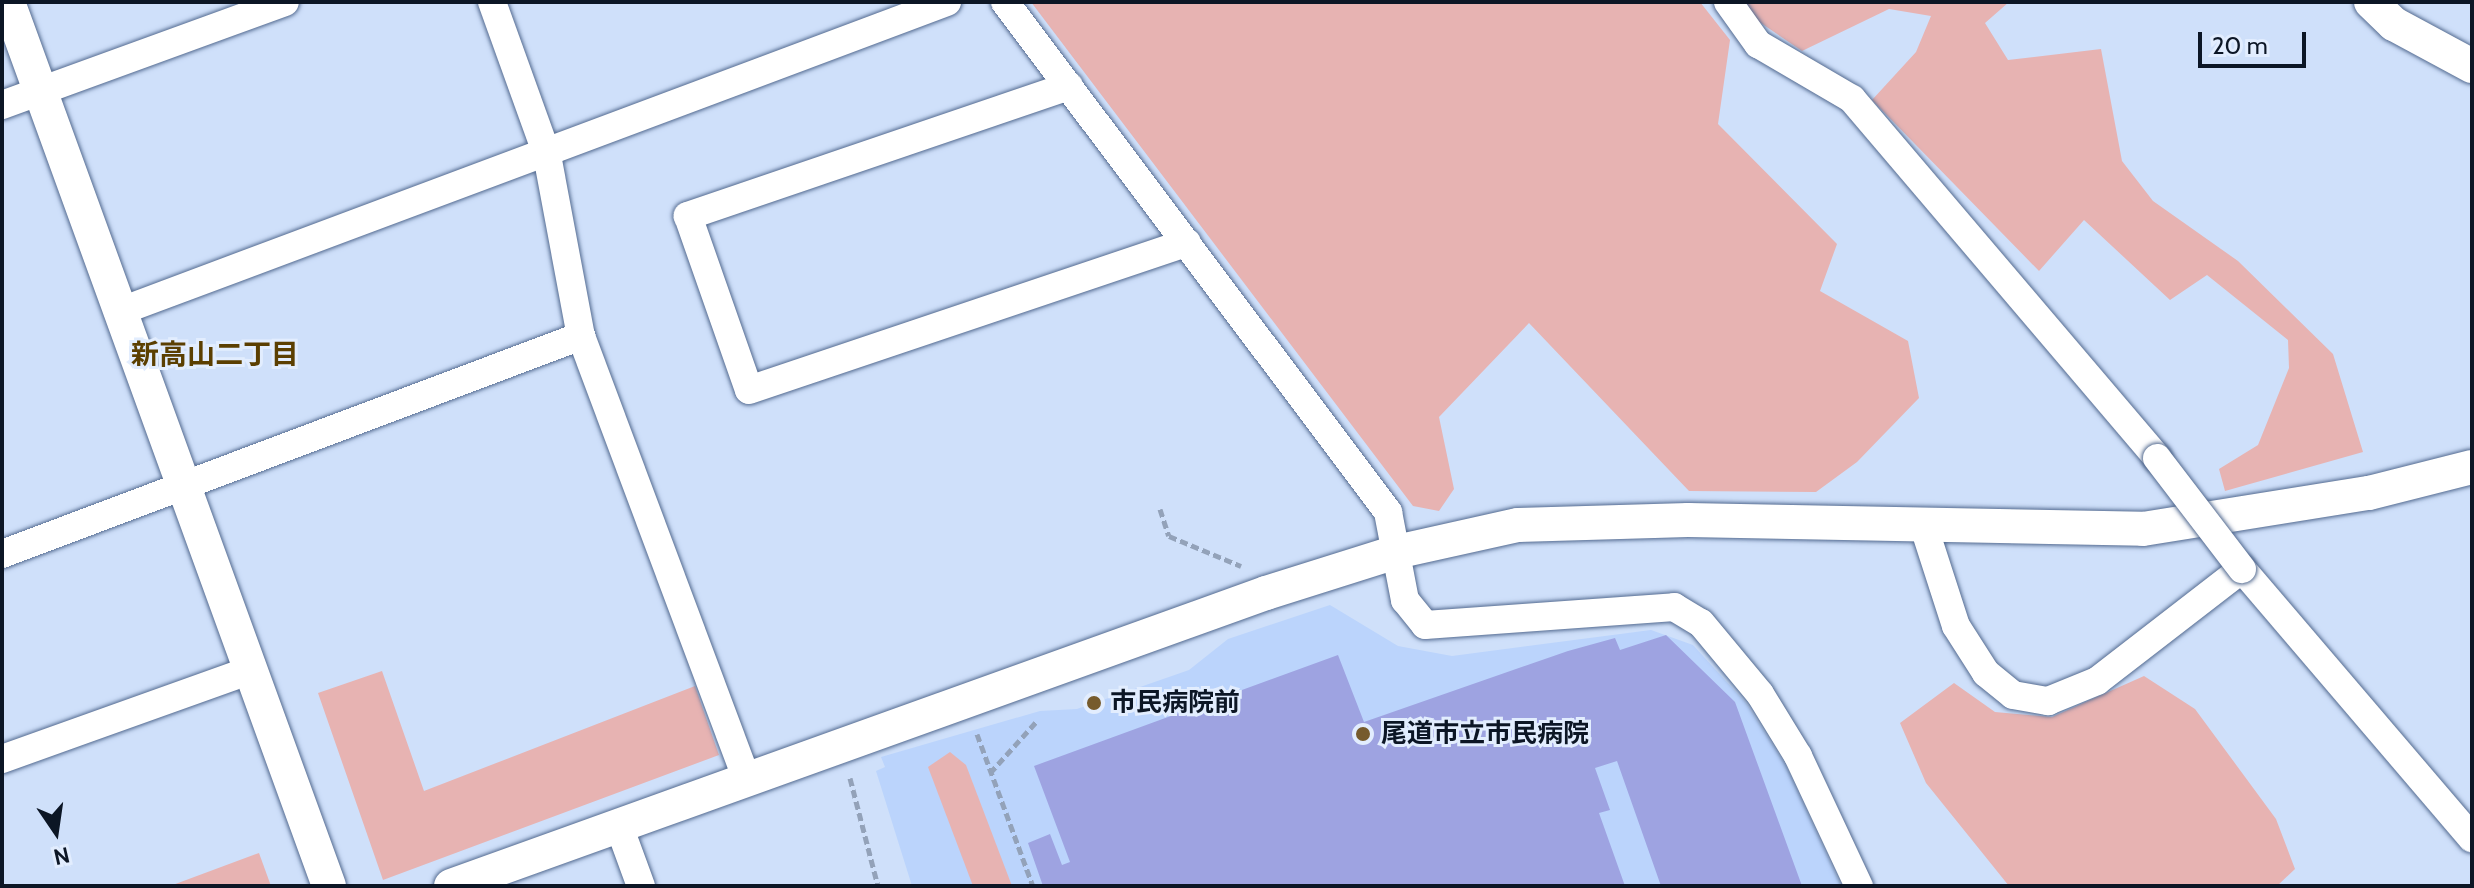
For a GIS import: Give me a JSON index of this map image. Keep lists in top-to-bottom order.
{
  "districts": ["新高山二丁目"],
  "places": ["市民病院前", "尾道市立市民病院"],
  "scale_bar": "20 m",
  "north": "bottom"
}
